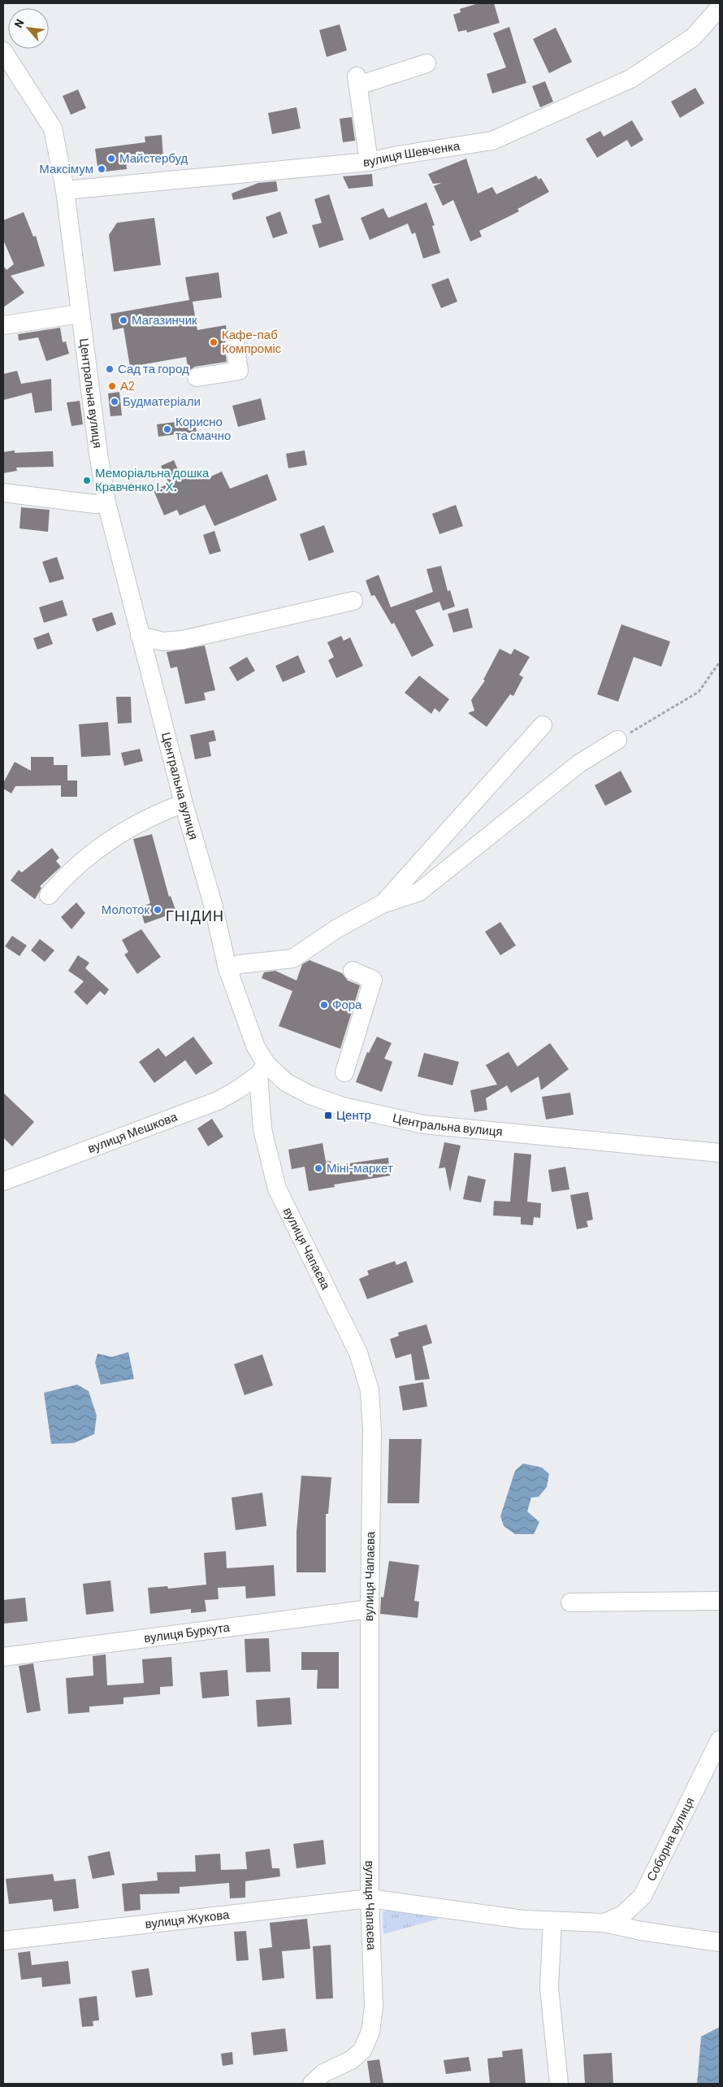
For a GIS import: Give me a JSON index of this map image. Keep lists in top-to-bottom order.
{
  "streets": {
    "street": [
      "вулиця Шевченка",
      "Центральна вулиця",
      "вулиця Мешкова",
      "вулиця Чапаєва",
      "вулиця Буркута",
      "Соборна вулиця",
      "вулиця Жукова"
    ]
  },
  "crossings": [
    ["вулиця Шевченка", "Центральна вулиця"],
    ["Центральна вулиця", "вулиця Мешкова"],
    ["Центральна вулиця", "вулиця Чапаєва"],
    ["вулиця Мешкова", "вулиця Чапаєва"],
    ["вулиця Чапаєва", "вулиця Буркута"],
    ["вулиця Чапаєва", "вулиця Жукова"],
    ["Соборна вулиця", "вулиця Жукова"]
  ],
  "districts": ["ГНІДИН"],
  "places": {
    "other": [
      "Майстербуд",
      "Максімум",
      "Магазинчик",
      "Кафе-паб Компроміс",
      "Сад та город",
      "А2",
      "Будматеріали",
      "Корисно та смачно",
      "Меморіальна дошка Кравченко І. Х.",
      "Молоток",
      "Фора",
      "Міні-маркет"
    ],
    "transit": ["Центр"]
  },
  "north": "top left"
}
